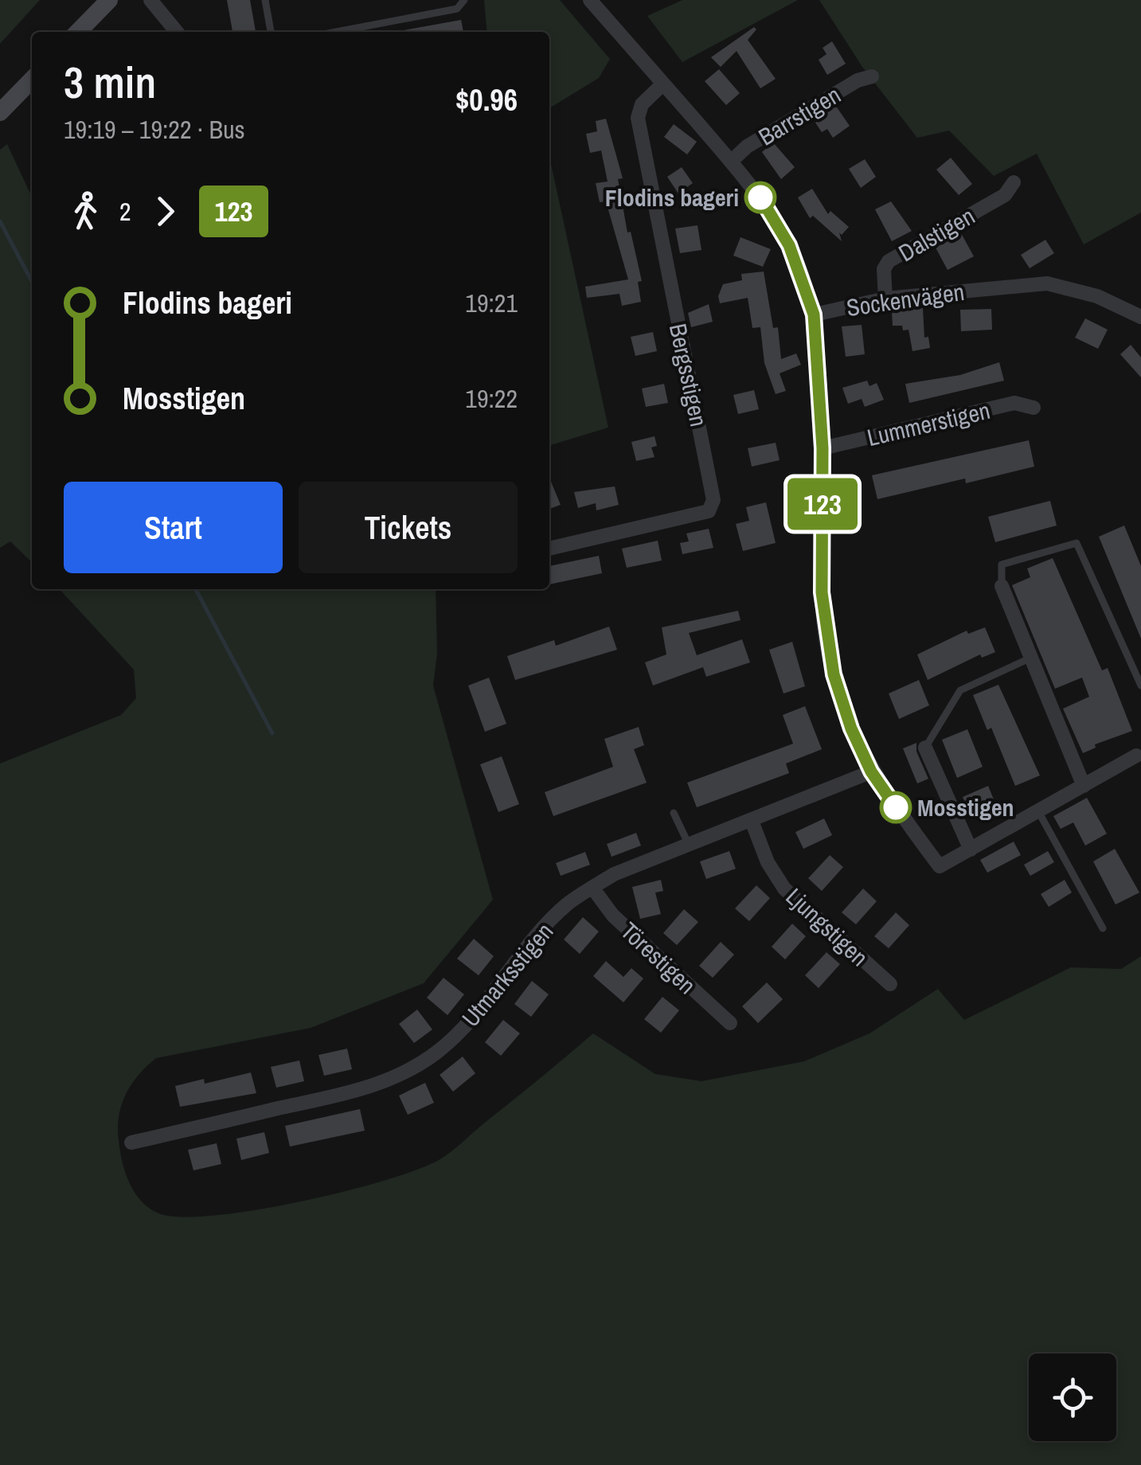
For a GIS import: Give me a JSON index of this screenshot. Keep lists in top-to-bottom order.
{
  "streets": {
    "street": [
      "Barrstigen",
      "Dalstigen",
      "Sockenvägen",
      "Bergsstigen",
      "Lummerstigen",
      "Ljungstigen",
      "Törestigen",
      "Utmarksstigen"
    ]
  },
  "crossings": [
    ["Barrstigen", "Sockenvägen"],
    ["Dalstigen", "Sockenvägen"],
    ["Sockenvägen", "Bergsstigen"],
    ["Ljungstigen", "Utmarksstigen"],
    ["Törestigen", "Utmarksstigen"]
  ],
  "places": ["Flodins bageri", "Mosstigen"],
  "lines": ["bus line 123"],
  "page": {
    "on_map": "123",
    "heading": ["3 min", "19:19 – 19:22 · Bus", "$0.96"],
    "legs": ["2", "123"],
    "list": [
      {
        "name": "Flodins bageri",
        "value": "19:21"
      },
      {
        "name": "Mosstigen",
        "value": "19:22"
      }
    ],
    "buttons": ["Start", "Tickets"]
  }
}
